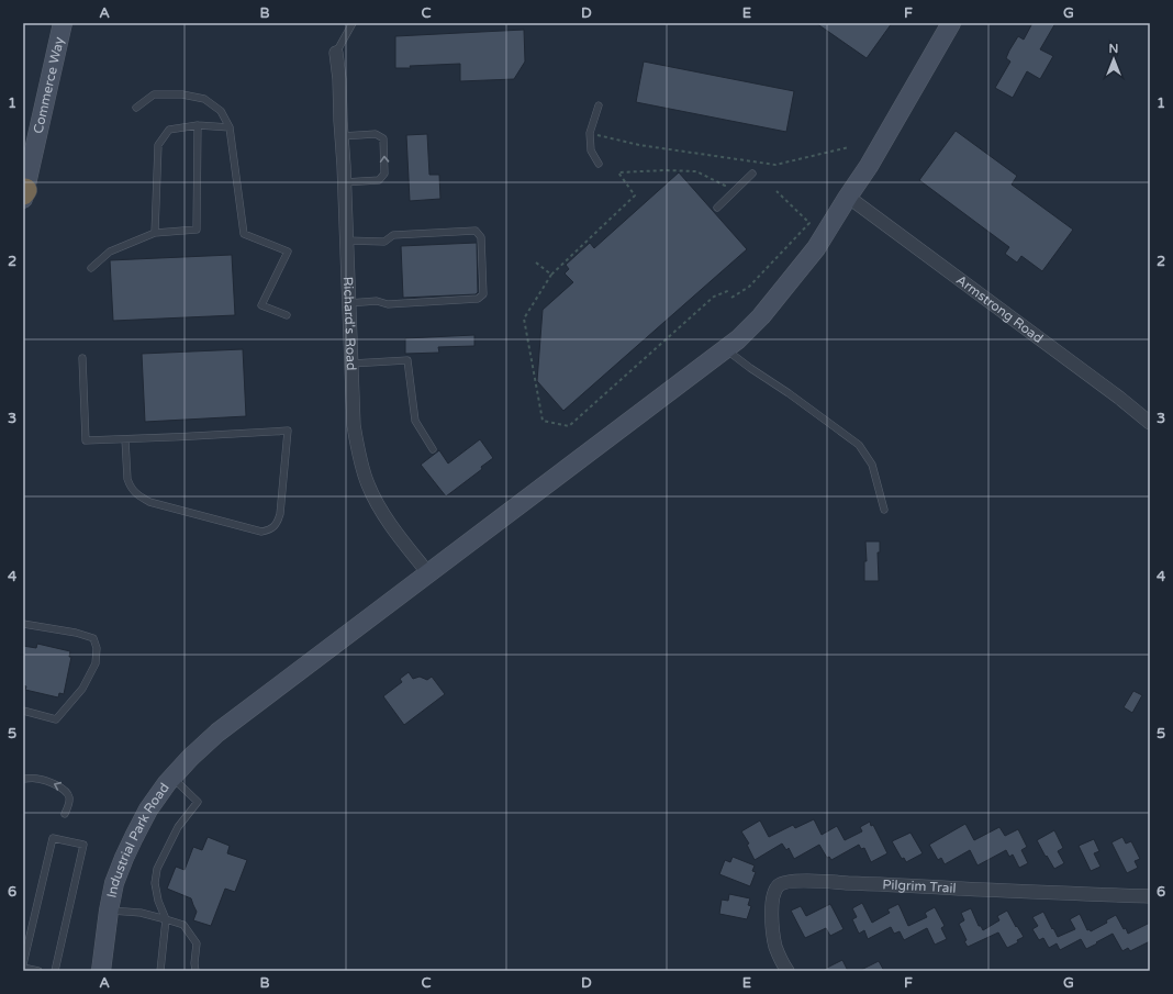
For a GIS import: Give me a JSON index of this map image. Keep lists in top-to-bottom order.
{
  "streets": {
    "street": [
      "Commerce Way",
      "Armstrong Road",
      "Richard's Road",
      "Industrial Park Road",
      "Pilgrim Trail"
    ]
  },
  "crossings": [
    ["Armstrong Road", "Industrial Park Road"],
    ["Richard's Road", "Industrial Park Road"]
  ],
  "north": "top",
  "grid": {
    "columns": [
      "A",
      "B",
      "C",
      "D",
      "E",
      "F",
      "G"
    ],
    "rows": [
      "1",
      "2",
      "3",
      "4",
      "5",
      "6"
    ]
  }
}
